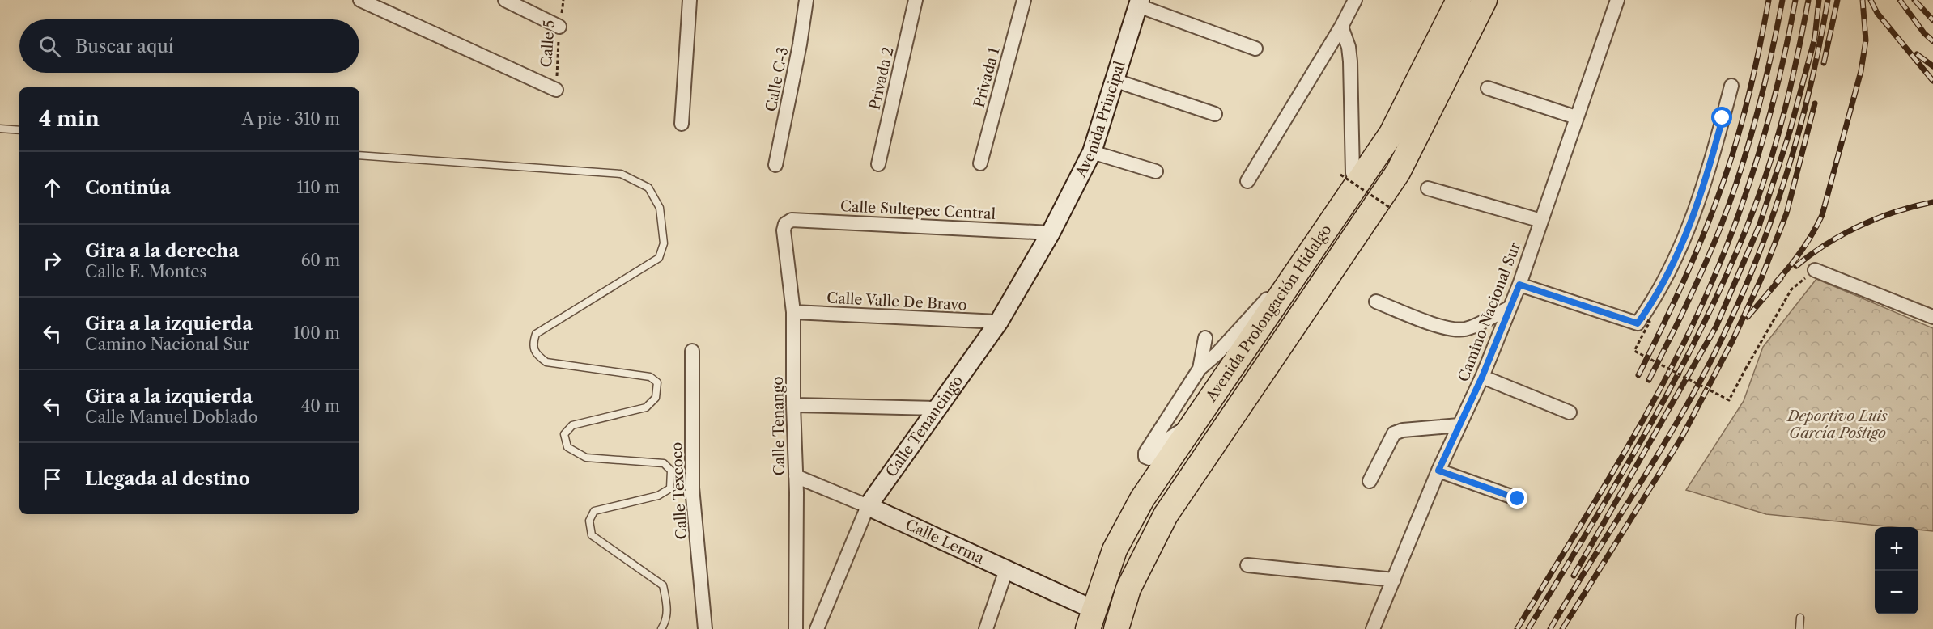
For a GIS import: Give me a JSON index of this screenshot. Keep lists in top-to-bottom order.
{
  "streets": {
    "highway": ["Avenida Prolongación Hidalgo"],
    "street": [
      "Privada 1",
      "Privada 2",
      "Calle C-3",
      "Avenida Principal",
      "Calle Sultepec Central",
      "Calle Valle De Bravo",
      "Camino Nacional Sur",
      "Calle Tenango",
      "Calle Tenancingo",
      "Calle Texcoco",
      "Calle Lerma"
    ],
    "path": ["Calle 5"]
  },
  "crossings": [
    ["Avenida Principal", "Calle Sultepec Central"],
    ["Avenida Principal", "Calle Tenancingo"],
    ["Calle Sultepec Central", "Calle Tenango"],
    ["Calle Sultepec Central", "Calle Tenancingo"],
    ["Calle Valle De Bravo", "Calle Tenango"],
    ["Calle Valle De Bravo", "Calle Tenancingo"],
    ["Avenida Prolongación Hidalgo", "Calle Lerma"],
    ["Calle Tenango", "Calle Lerma"],
    ["Calle Tenancingo", "Calle Lerma"]
  ],
  "parks": ["Deportivo Luis García Postigo"],
  "page": {
    "search": "Buscar aquí",
    "heading": ["4 min", "A pie · 310 m"],
    "list": [
      ["Continúa", "110 m"],
      ["Gira a la derecha", "Calle E. Montes", "60 m"],
      ["Gira a la izquierda", "Camino Nacional Sur", "100 m"],
      ["Gira a la izquierda", "Calle Manuel Doblado", "40 m"],
      "Llegada al destino"
    ],
    "map_buttons": ["+", "−"]
  }
}
